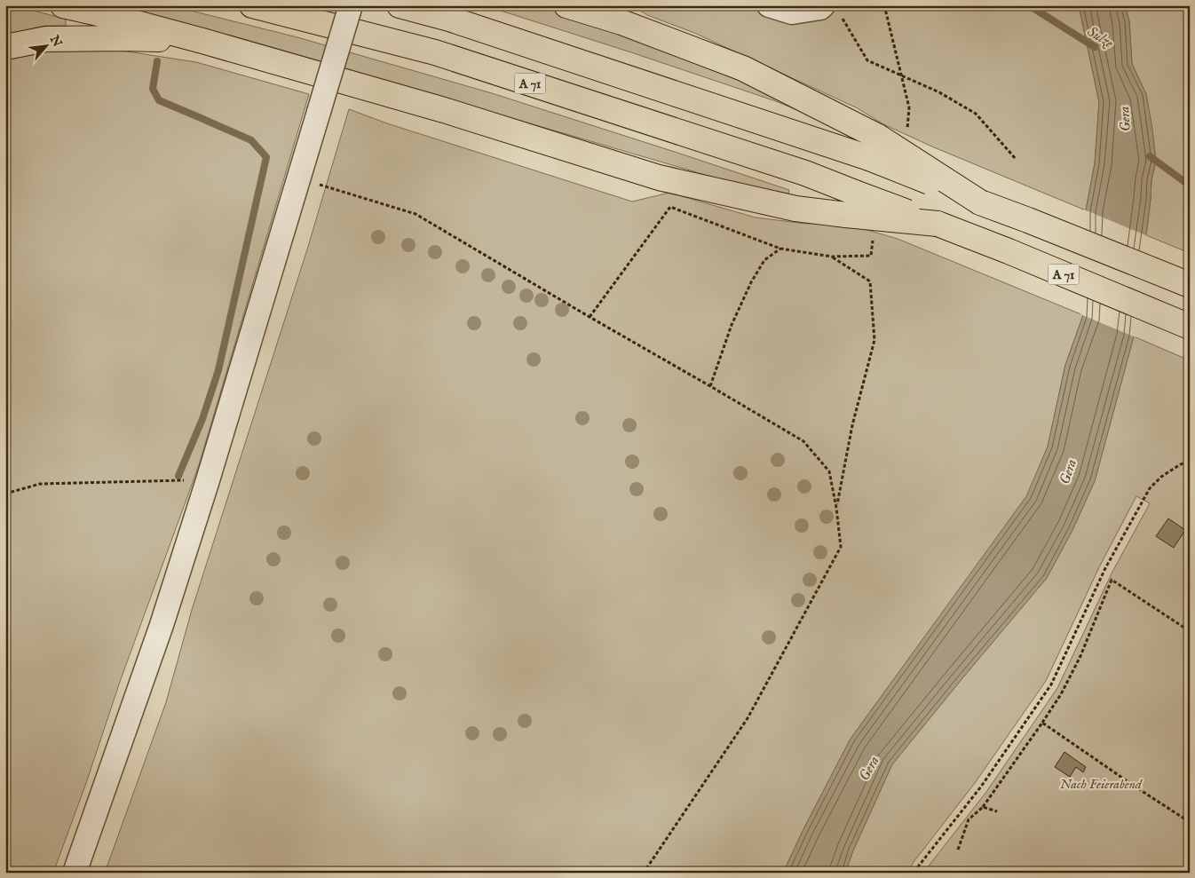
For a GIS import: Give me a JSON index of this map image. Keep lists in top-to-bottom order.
{
  "streets": {
    "highway": ["A 71"]
  },
  "water": ["Sulze", "Gera"],
  "parks": ["Nach Feierabend"],
  "north": "top right"
}
